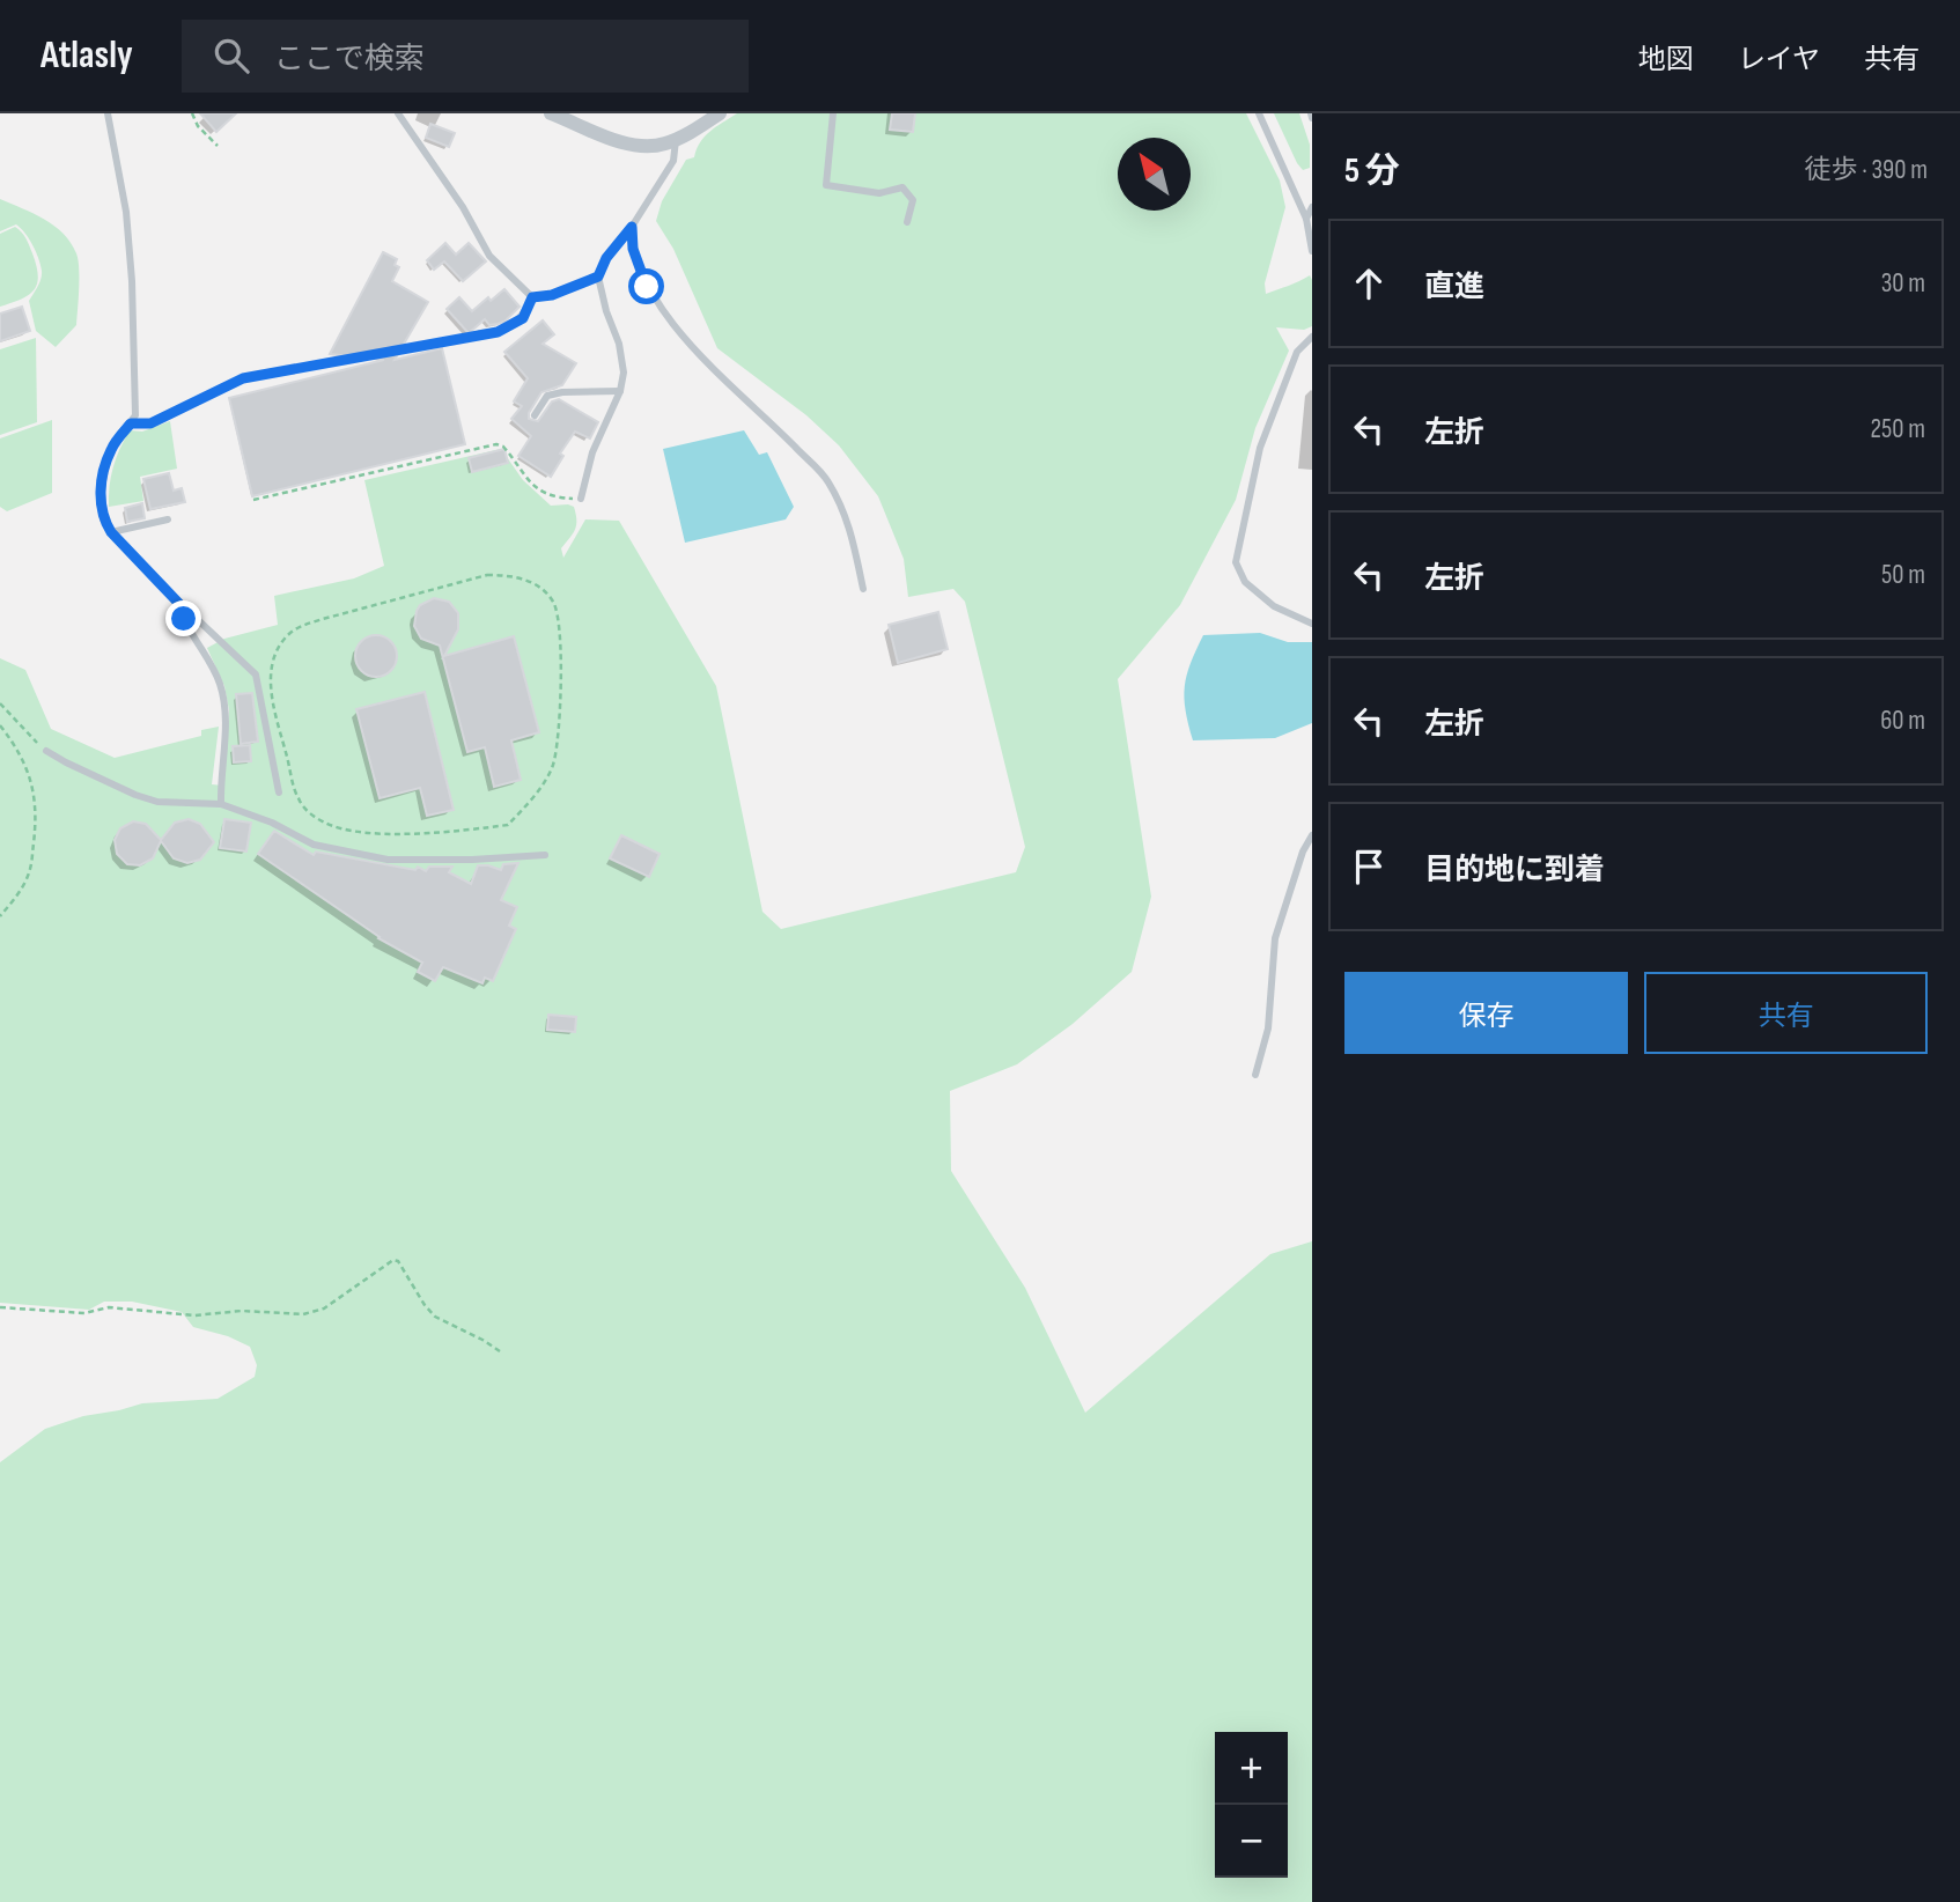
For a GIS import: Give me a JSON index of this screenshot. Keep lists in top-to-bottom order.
{
  "north": "top left",
  "page": {
    "header": "Atlasly",
    "search": "ここで検索",
    "nav": ["地図", "レイヤ", "共有"],
    "heading": ["5 分", "徒歩 · 390 m"],
    "list": [
      ["直進", "30 m"],
      ["左折", "250 m"],
      ["左折", "50 m"],
      ["左折", "60 m"],
      "目的地に到着"
    ],
    "buttons": ["保存", "共有"],
    "map_buttons": ["+", "−"]
  }
}
